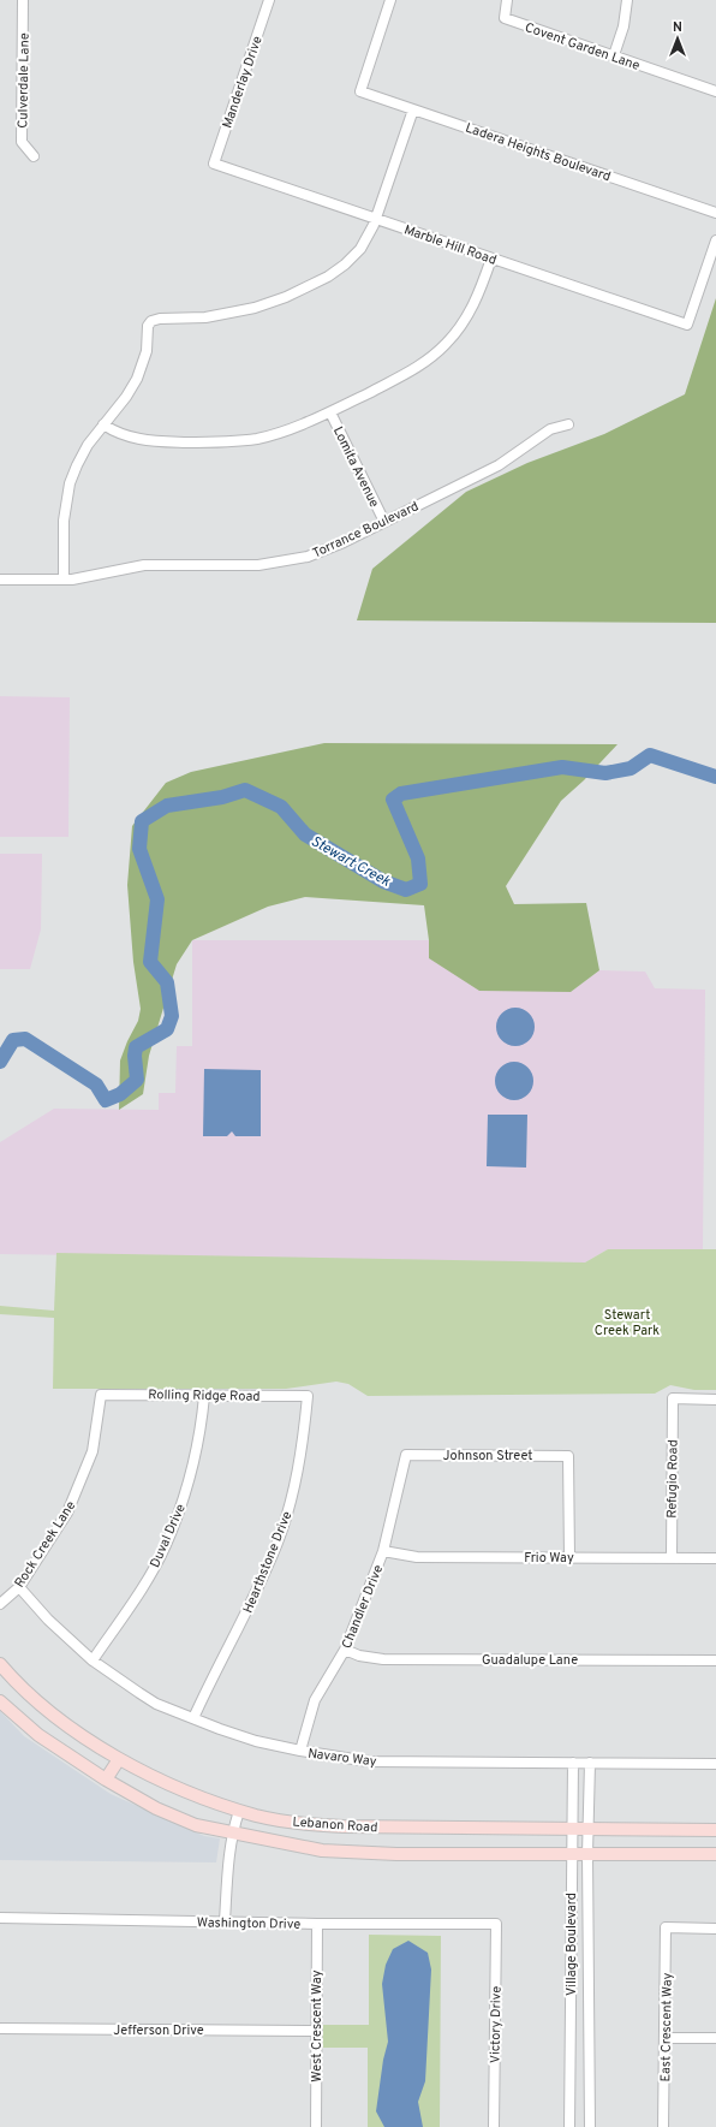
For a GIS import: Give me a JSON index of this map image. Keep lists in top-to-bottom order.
{
  "streets": {
    "main road": ["Lebanon Road"],
    "street": [
      "Covent Garden Lane",
      "Culverdale Lane",
      "Manderlay Drive",
      "Ladera Heights Boulevard",
      "Marble Hill Road",
      "Lomita Avenue",
      "Torrance Boulevard",
      "Rolling Ridge Road",
      "Johnson Street",
      "Refugio Road",
      "Duval Drive",
      "Rock Creek Lane",
      "Frio Way",
      "Hearthstone Drive",
      "Chandler Drive",
      "Guadalupe Lane",
      "Navaro Way",
      "Washington Drive",
      "Village Boulevard",
      "Victory Drive",
      "West Crescent Way",
      "East Crescent Way",
      "Jefferson Drive"
    ]
  },
  "crossings": [
    ["Manderlay Drive", "Marble Hill Road"],
    ["Lomita Avenue", "Torrance Boulevard"],
    ["Rolling Ridge Road", "Duval Drive"],
    ["Rolling Ridge Road", "Rock Creek Lane"],
    ["Rolling Ridge Road", "Hearthstone Drive"],
    ["Johnson Street", "Frio Way"],
    ["Johnson Street", "Chandler Drive"],
    ["Refugio Road", "Frio Way"],
    ["Duval Drive", "Navaro Way"],
    ["Rock Creek Lane", "Navaro Way"],
    ["Frio Way", "Chandler Drive"],
    ["Hearthstone Drive", "Navaro Way"],
    ["Chandler Drive", "Guadalupe Lane"],
    ["Chandler Drive", "Navaro Way"],
    ["Navaro Way", "Village Boulevard"],
    ["Lebanon Road", "Village Boulevard"],
    ["Washington Drive", "Victory Drive"],
    ["Washington Drive", "West Crescent Way"],
    ["West Crescent Way", "Jefferson Drive"]
  ],
  "water": ["Stewart Creek"],
  "parks": ["Stewart Creek Park"],
  "north": "top"
}
